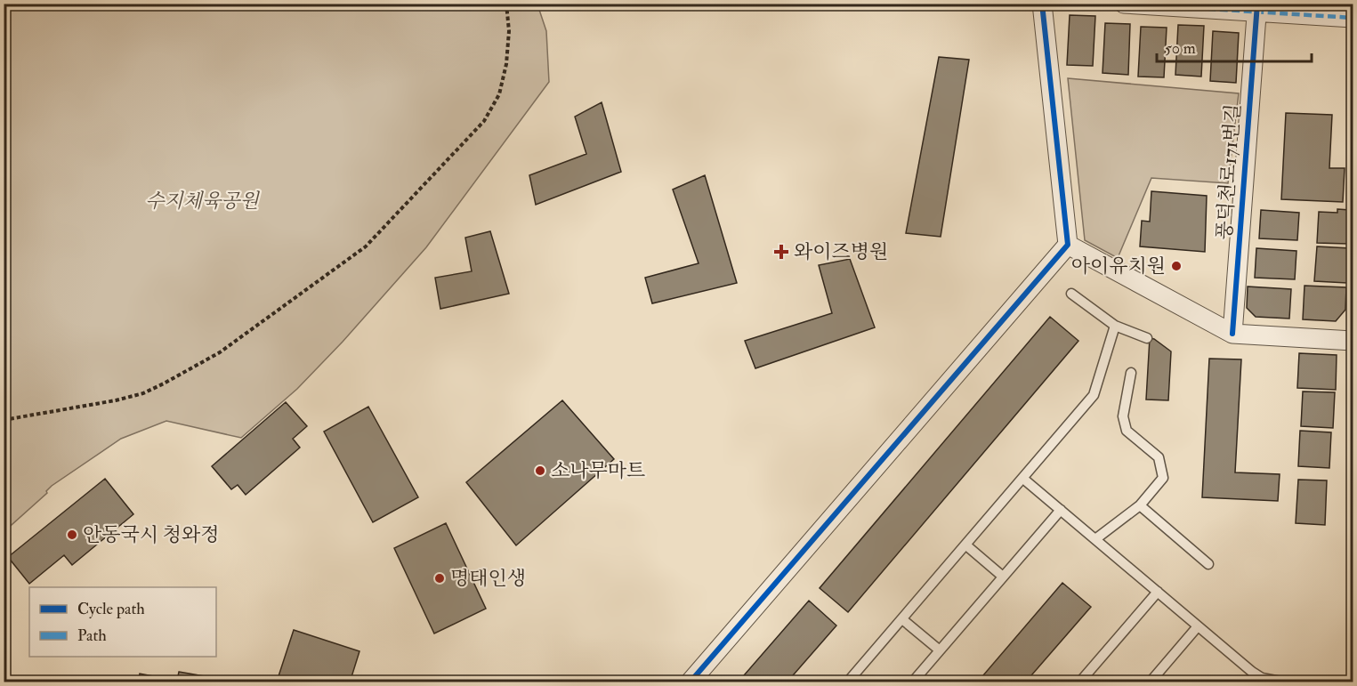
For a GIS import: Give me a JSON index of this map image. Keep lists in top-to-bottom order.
{
  "streets": {
    "street": ["풍덕천로171번길"]
  },
  "parks": ["수지체육공원"],
  "places": {
    "health": ["와이즈병원"],
    "other": [
      "아이유치원",
      "소나무마트",
      "안동국시 청와정",
      "명태인생"
    ]
  },
  "legend": ["Cycle path", "Path"],
  "scale_bar": "50 m"
}
